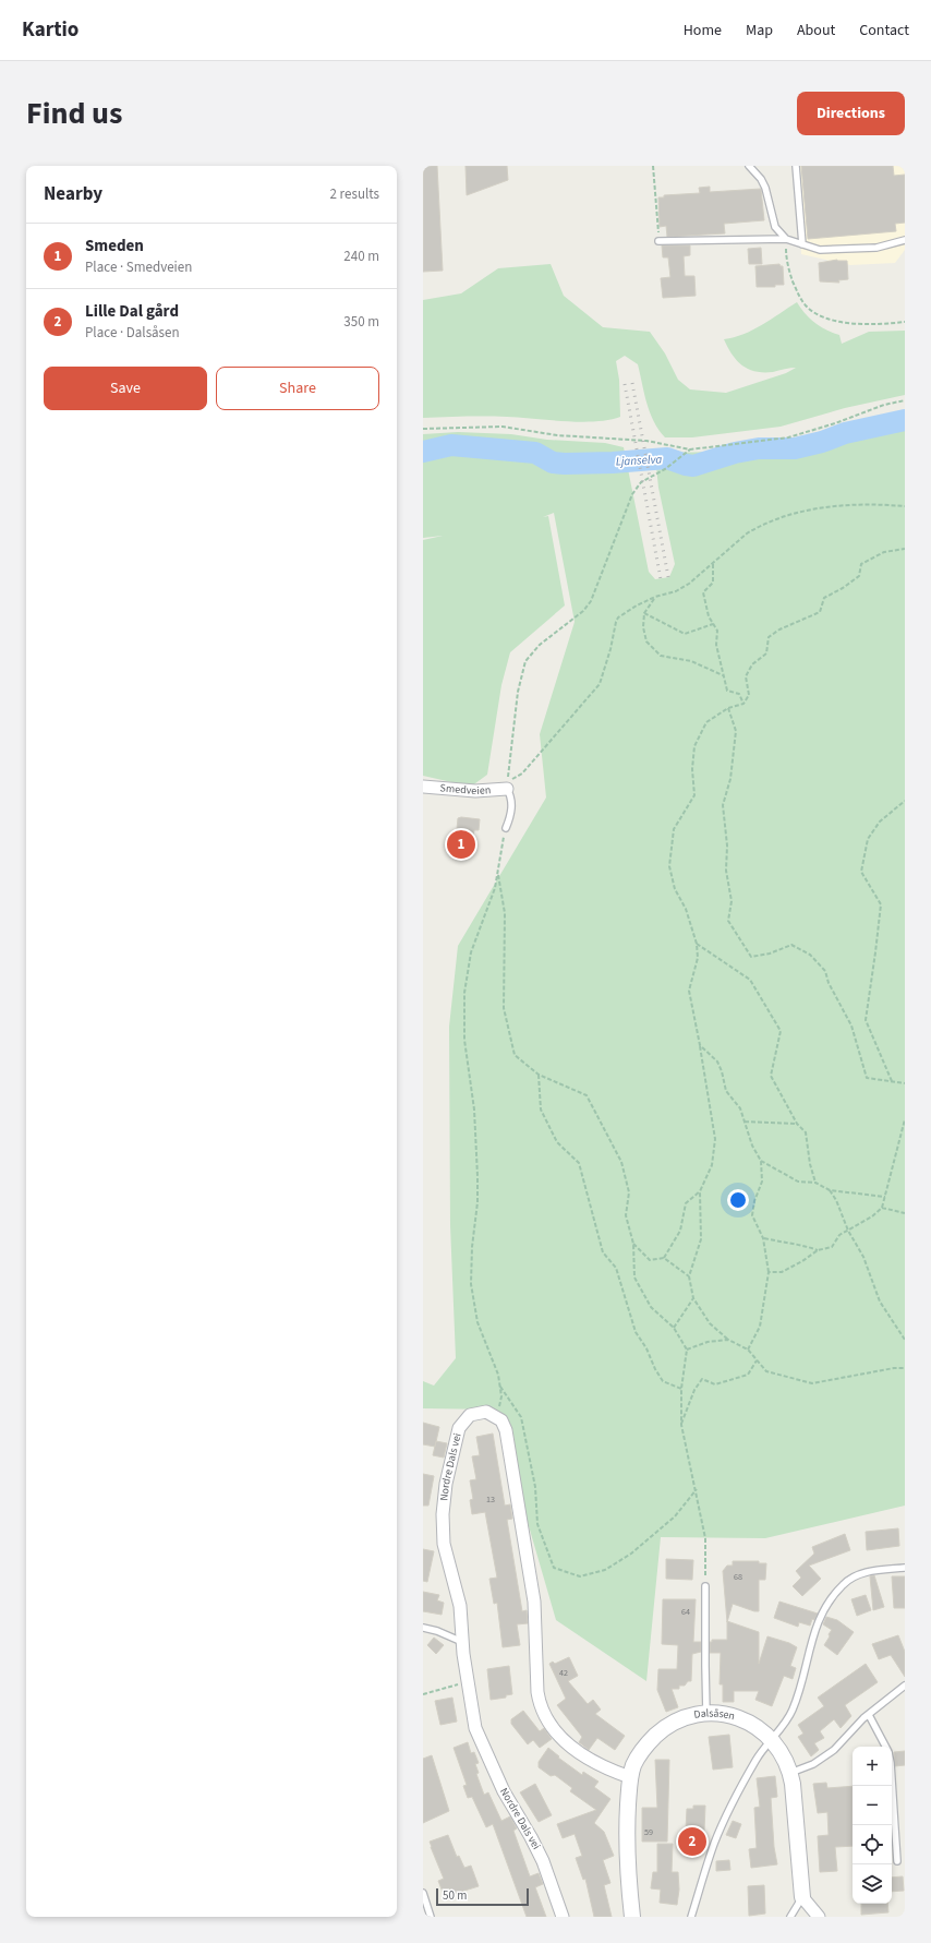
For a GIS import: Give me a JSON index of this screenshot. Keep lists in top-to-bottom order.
{
  "streets": {
    "street": ["Smedveien", "Nordre Dals vei", "Dalsåsen"]
  },
  "water": ["Ljanselva"],
  "house_numbers": [
    "13",
    "68",
    "64",
    "42",
    "59"
  ],
  "scale_bar": "50 m",
  "page": {
    "header": "Kartio",
    "nav": [
      "Home",
      "Map",
      "About",
      "Contact"
    ],
    "title": "Find us",
    "buttons": [
      "Directions",
      ["Save", "Share"]
    ],
    "heading": ["Nearby", "2 results"],
    "list": [
      {
        "mark": "1",
        "name": "Smeden",
        "note": "Place · Smedveien",
        "value": "240 m"
      },
      {
        "mark": "2",
        "name": "Lille Dal gård",
        "note": "Place · Dalsåsen",
        "value": "350 m"
      }
    ],
    "pins": ["1", "2"],
    "map_buttons": ["+", "−"],
    "scale": "50 m"
  }
}
